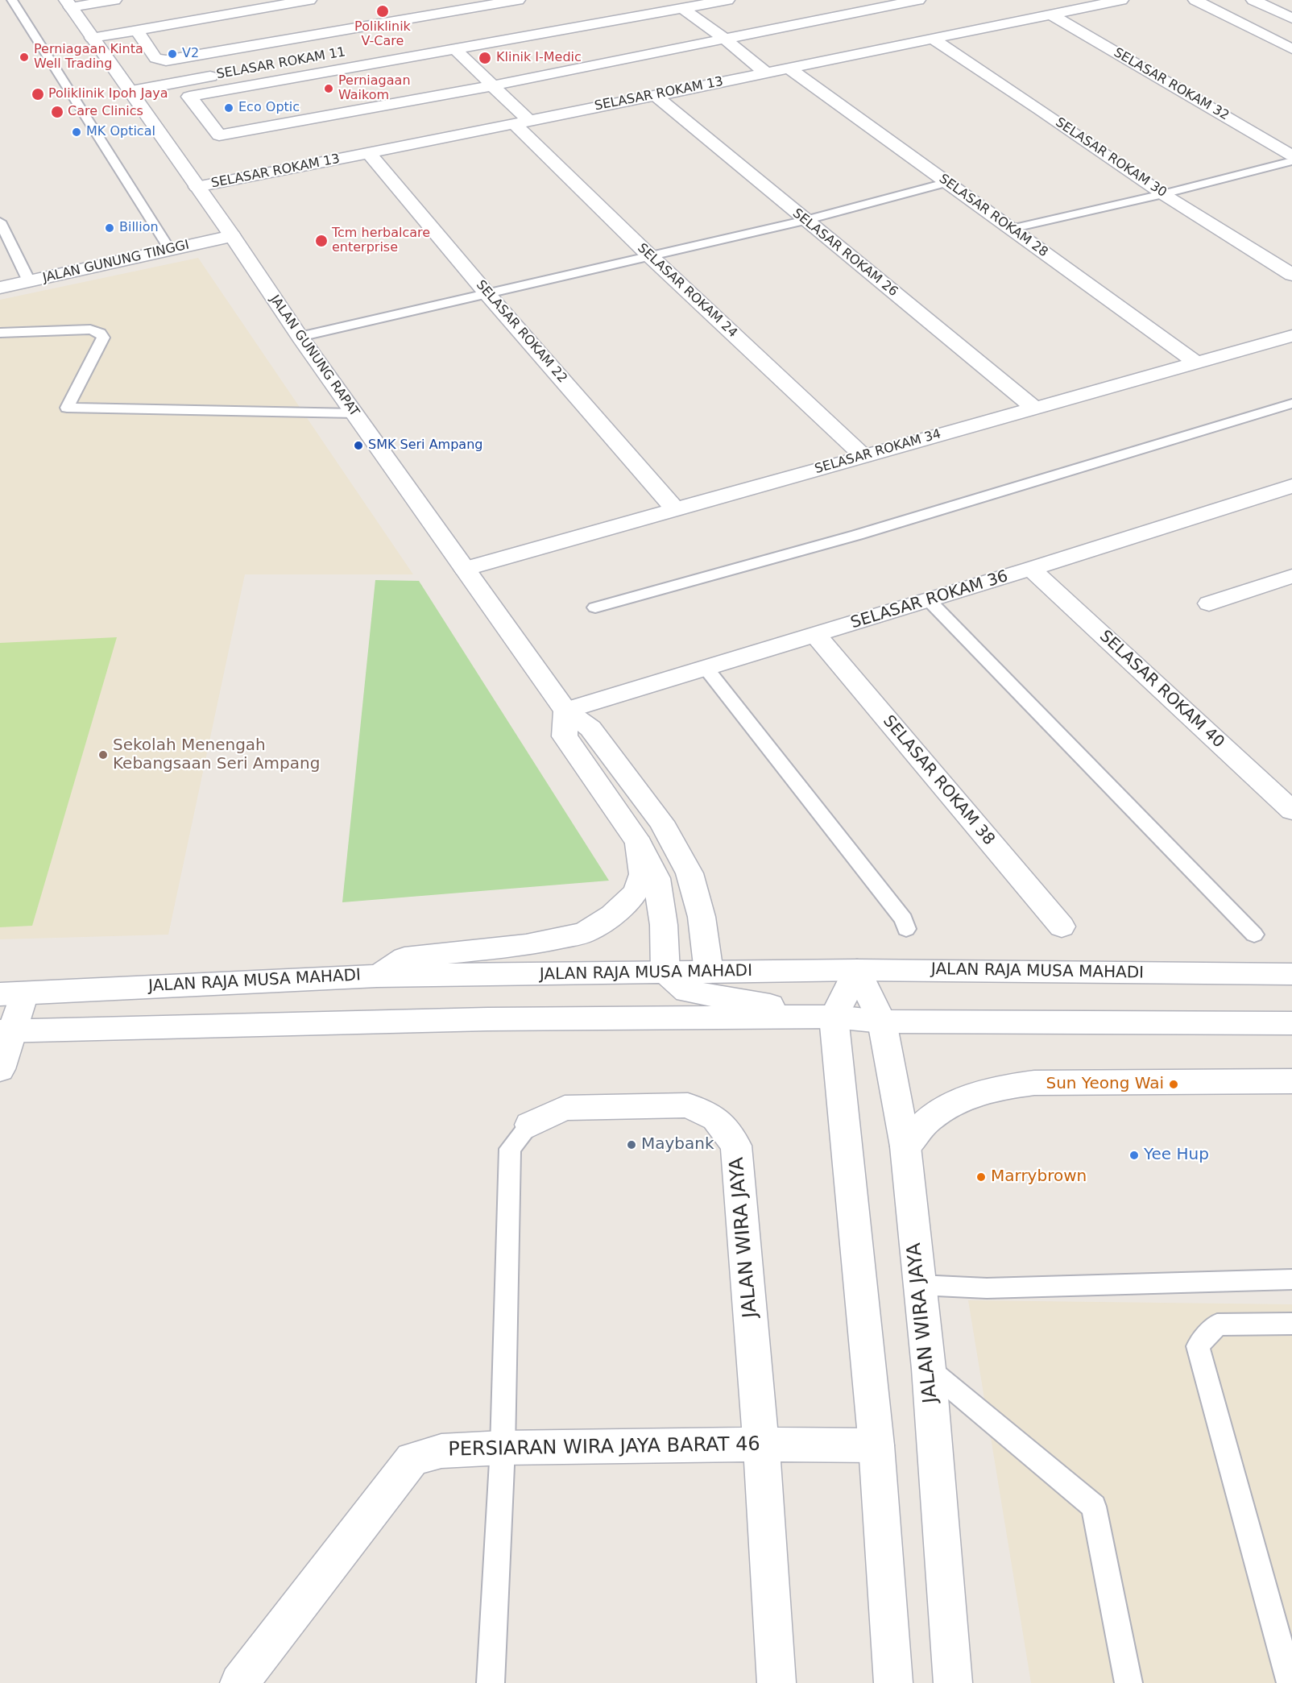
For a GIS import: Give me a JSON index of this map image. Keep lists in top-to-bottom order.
{
  "streets": {
    "street": [
      "SELASAR ROKAM 11",
      "SELASAR ROKAM 32",
      "SELASAR ROKAM 13",
      "SELASAR ROKAM 30",
      "SELASAR ROKAM 28",
      "SELASAR ROKAM 26",
      "JALAN GUNUNG TINGGI",
      "SELASAR ROKAM 24",
      "SELASAR ROKAM 22",
      "JALAN GUNUNG RAPAT",
      "SELASAR ROKAM 34",
      "SELASAR ROKAM 36",
      "SELASAR ROKAM 40",
      "SELASAR ROKAM 38",
      "JALAN RAJA MUSA MAHADI",
      "JALAN WIRA JAYA",
      "PERSIARAN WIRA JAYA BARAT 46"
    ]
  },
  "crossings": [
    ["SELASAR ROKAM 11", "JALAN GUNUNG RAPAT"],
    ["SELASAR ROKAM 32", "SELASAR ROKAM 13"],
    ["SELASAR ROKAM 13", "SELASAR ROKAM 30"],
    ["SELASAR ROKAM 13", "SELASAR ROKAM 28"],
    ["SELASAR ROKAM 13", "SELASAR ROKAM 26"],
    ["SELASAR ROKAM 13", "SELASAR ROKAM 24"],
    ["SELASAR ROKAM 13", "SELASAR ROKAM 22"],
    ["SELASAR ROKAM 13", "JALAN GUNUNG RAPAT"],
    ["SELASAR ROKAM 28", "SELASAR ROKAM 34"],
    ["SELASAR ROKAM 26", "SELASAR ROKAM 34"],
    ["JALAN GUNUNG TINGGI", "JALAN GUNUNG RAPAT"],
    ["SELASAR ROKAM 24", "SELASAR ROKAM 34"],
    ["SELASAR ROKAM 22", "SELASAR ROKAM 34"],
    ["JALAN GUNUNG RAPAT", "SELASAR ROKAM 34"],
    ["JALAN GUNUNG RAPAT", "SELASAR ROKAM 36"],
    ["JALAN GUNUNG RAPAT", "JALAN RAJA MUSA MAHADI"],
    ["SELASAR ROKAM 36", "SELASAR ROKAM 40"],
    ["SELASAR ROKAM 36", "SELASAR ROKAM 38"],
    ["JALAN RAJA MUSA MAHADI", "JALAN WIRA JAYA"],
    ["JALAN WIRA JAYA", "PERSIARAN WIRA JAYA BARAT 46"]
  ],
  "places": [
    "Poliklinik V-Care",
    "V2",
    "Perniagaan Kinta Well Trading",
    "Klinik I-Medic",
    "Perniagaan Waikom",
    "Poliklinik Ipoh Jaya",
    "Eco Optic",
    "Care Clinics",
    "MK Optical",
    "Billion",
    "Tcm herbalcare enterprise",
    "SMK Seri Ampang",
    "Sekolah Menengah Kebangsaan Seri Ampang",
    "Sun Yeong Wai",
    "Maybank",
    "Yee Hup",
    "Marrybrown"
  ]
}
